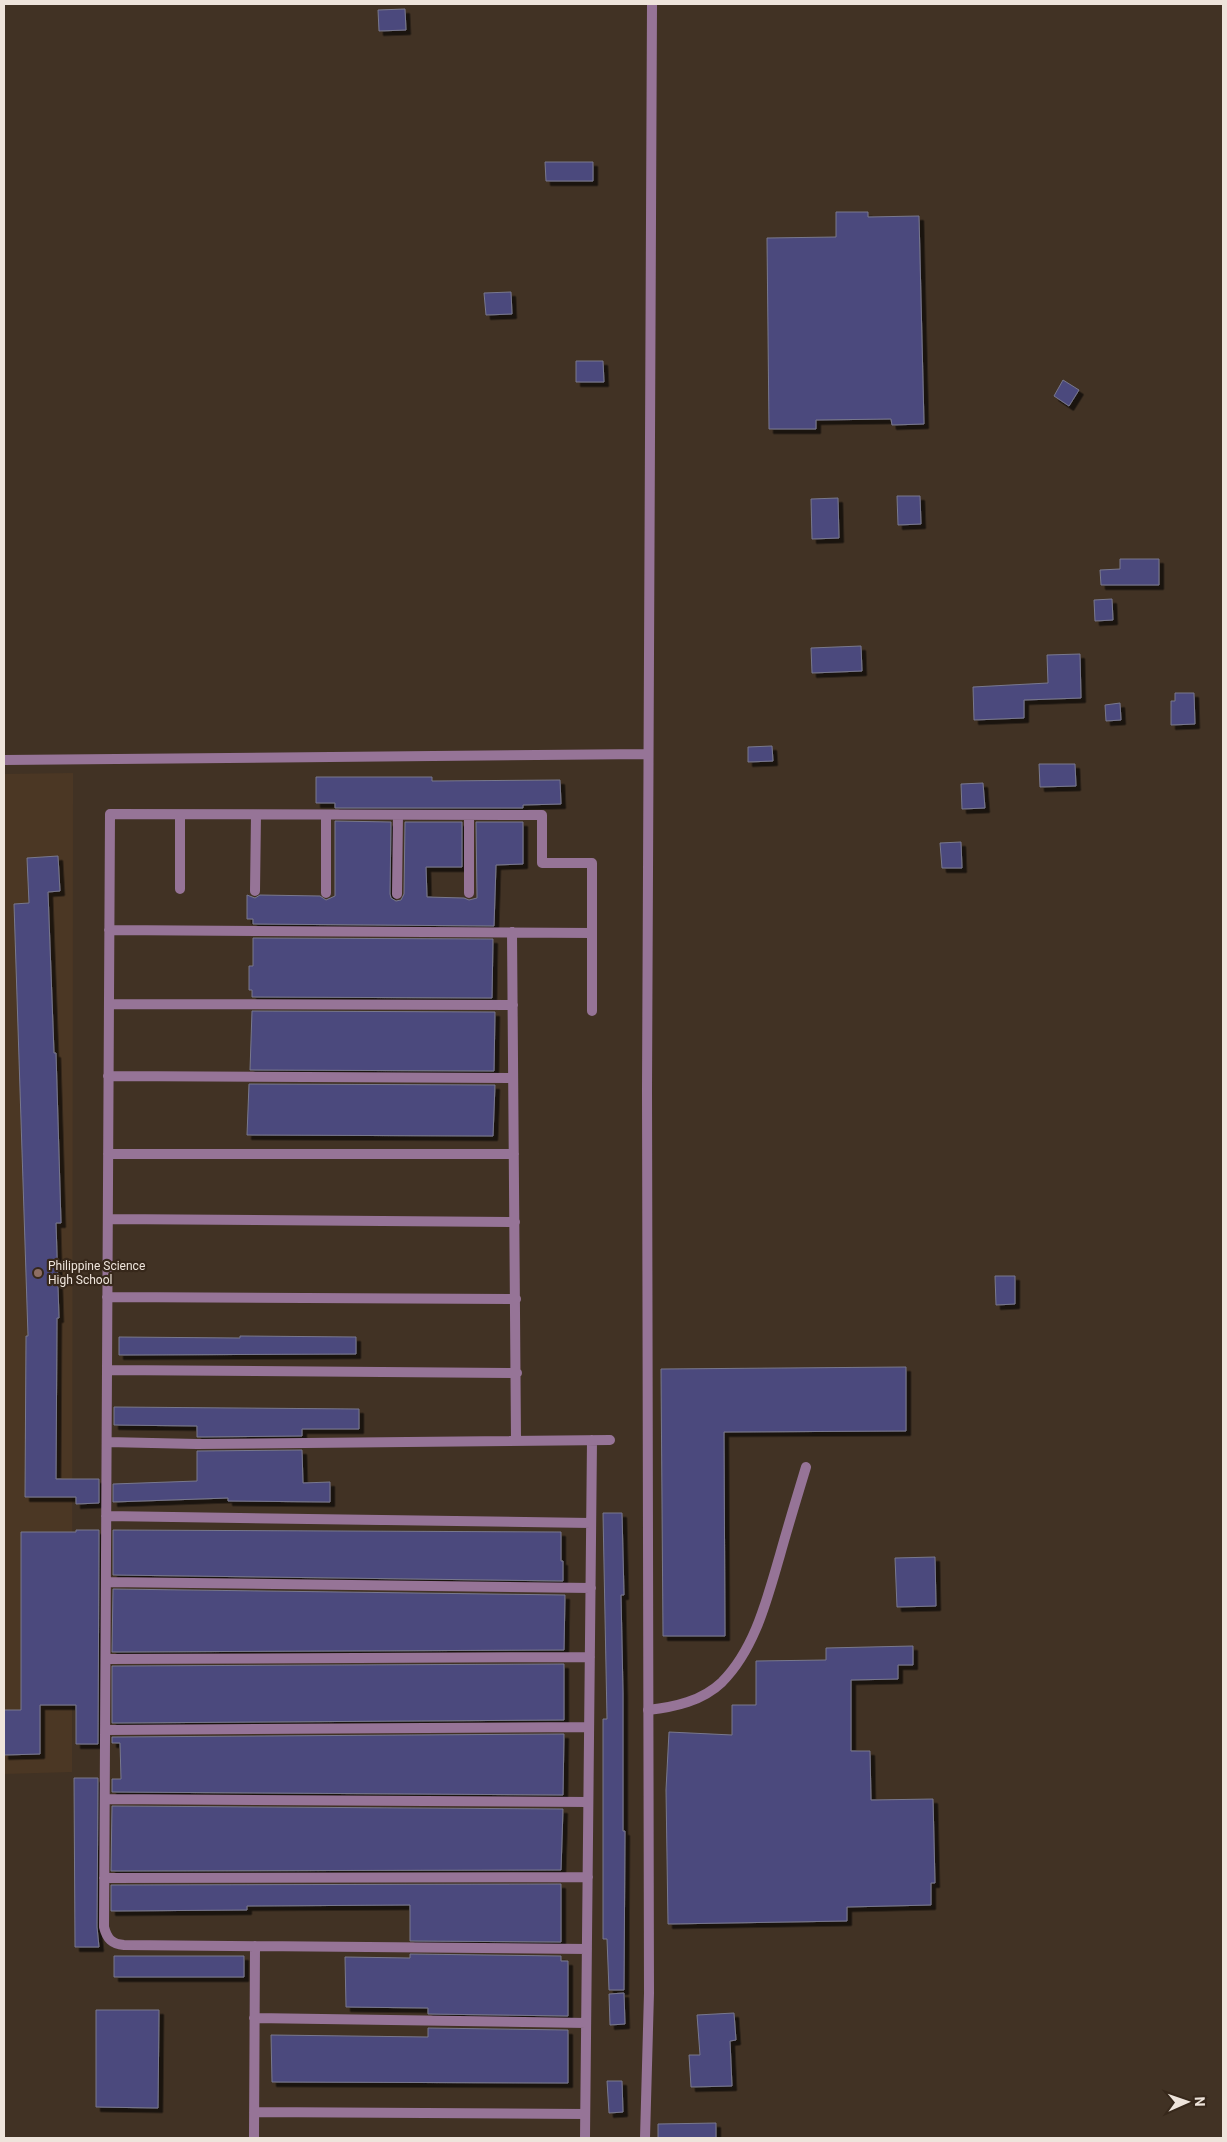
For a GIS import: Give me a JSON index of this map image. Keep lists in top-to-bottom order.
{
  "places": ["Philippine Science High School"],
  "north": "right"
}
